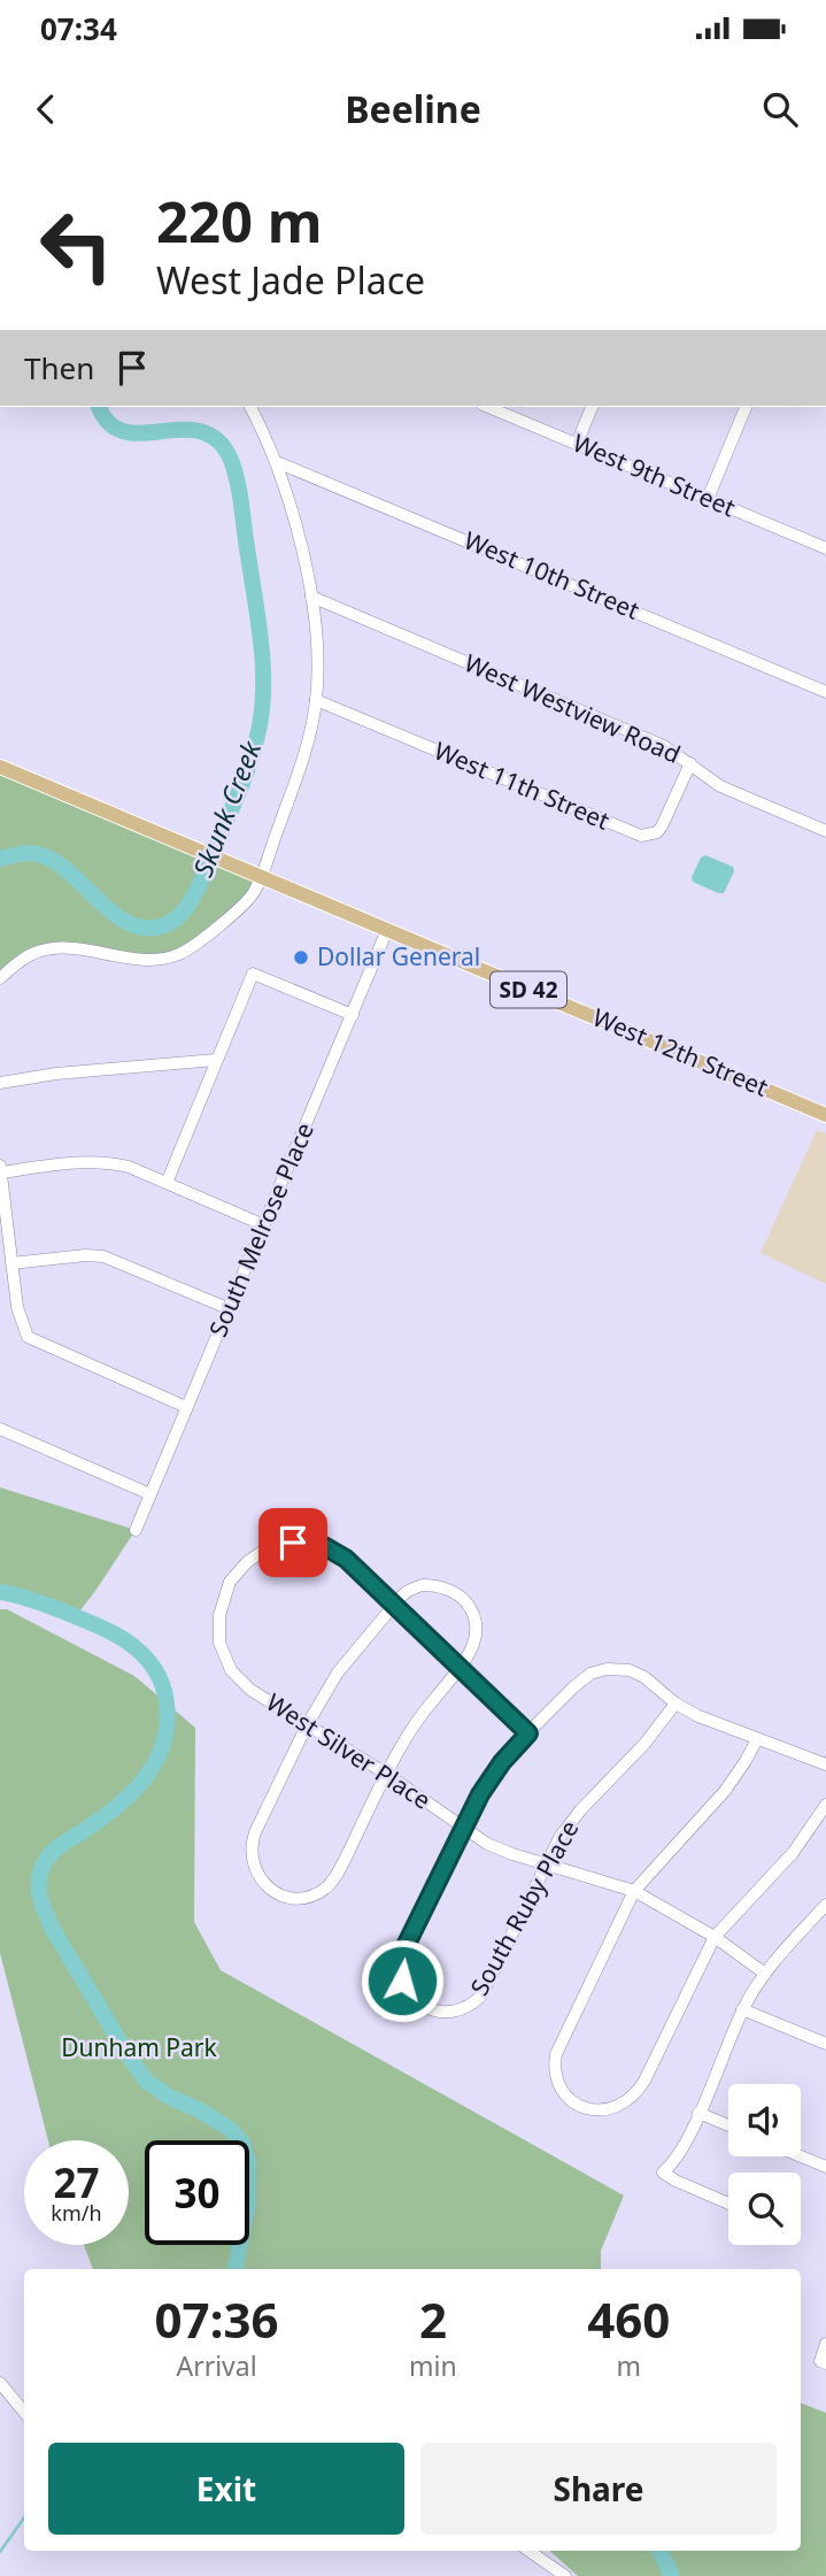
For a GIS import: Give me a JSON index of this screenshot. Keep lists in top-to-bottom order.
{
  "streets": {
    "main road": ["SD 42", "West 12th Street"],
    "street": [
      "West 9th Street",
      "West 10th Street",
      "West Westview Road",
      "West 11th Street",
      "South Melrose Place",
      "West Silver Place",
      "South Ruby Place"
    ]
  },
  "crossings": [
    ["West Westview Road", "West 11th Street"],
    ["West 12th Street", "South Melrose Place"],
    ["West Silver Place", "South Ruby Place"]
  ],
  "water": ["Skunk Creek"],
  "parks": ["Dunham Park"],
  "places": ["Dollar General"],
  "page": {
    "status": "07:34",
    "header": "Beeline",
    "turn": ["220 m", "West Jade Place"],
    "then": "Then",
    "speed": "27 km/h",
    "limit": "30",
    "eta": [
      "07:36",
      "Arrival",
      "2",
      "min",
      "460",
      "m"
    ],
    "buttons": ["Exit", "Share"]
  }
}
